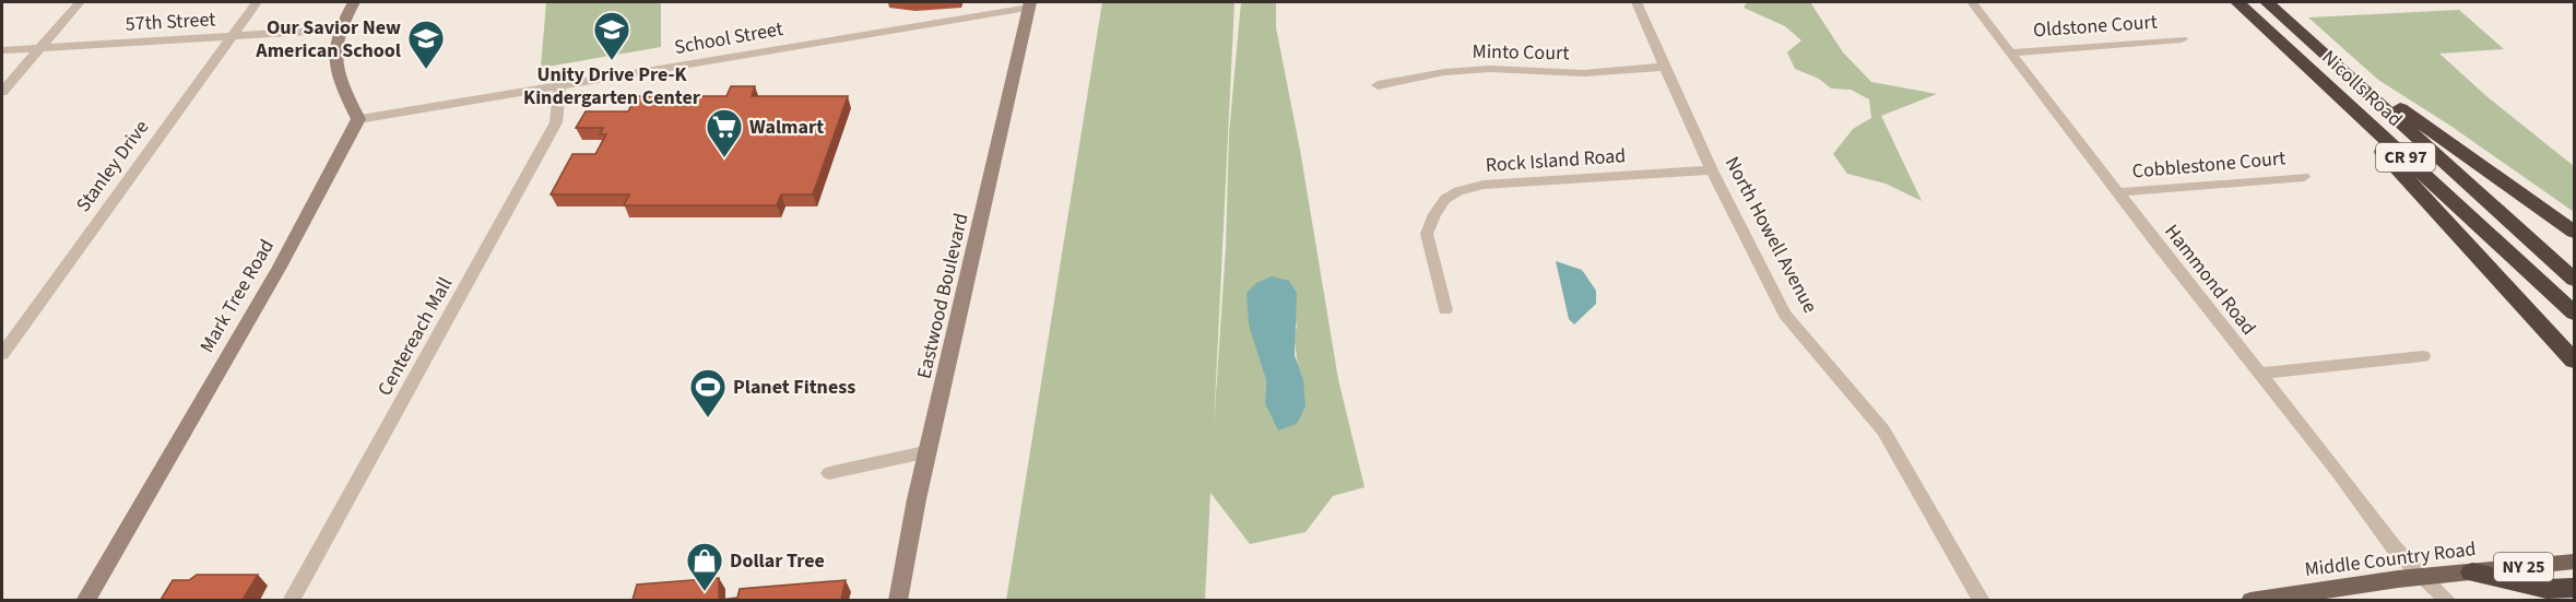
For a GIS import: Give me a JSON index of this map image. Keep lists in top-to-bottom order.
{
  "streets": {
    "highway": ["Nicolls Road", "CR 97"],
    "main road": ["Middle Country Road", "NY 25"],
    "street": [
      "57th Street",
      "Oldstone Court",
      "School Street",
      "Minto Court",
      "Rock Island Road",
      "Cobblestone Court",
      "Stanley Drive",
      "North Howell Avenue",
      "Hammond Road",
      "Mark Tree Road",
      "Eastwood Boulevard",
      "Centereach Mall"
    ]
  },
  "crossings": [
    ["57th Street", "Stanley Drive"],
    ["Oldstone Court", "Hammond Road"],
    ["School Street", "Mark Tree Road"],
    ["School Street", "Eastwood Boulevard"],
    ["School Street", "Centereach Mall"],
    ["Minto Court", "North Howell Avenue"],
    ["Rock Island Road", "North Howell Avenue"],
    ["Cobblestone Court", "Hammond Road"],
    ["Hammond Road", "Middle Country Road"]
  ],
  "places": {
    "school or university": ["Unity Drive Pre-K Kindergarten Center", "Our Savior New American School"],
    "supermarket": ["Walmart"],
    "sports": ["Planet Fitness"],
    "shop": ["Dollar Tree"]
  }
}
